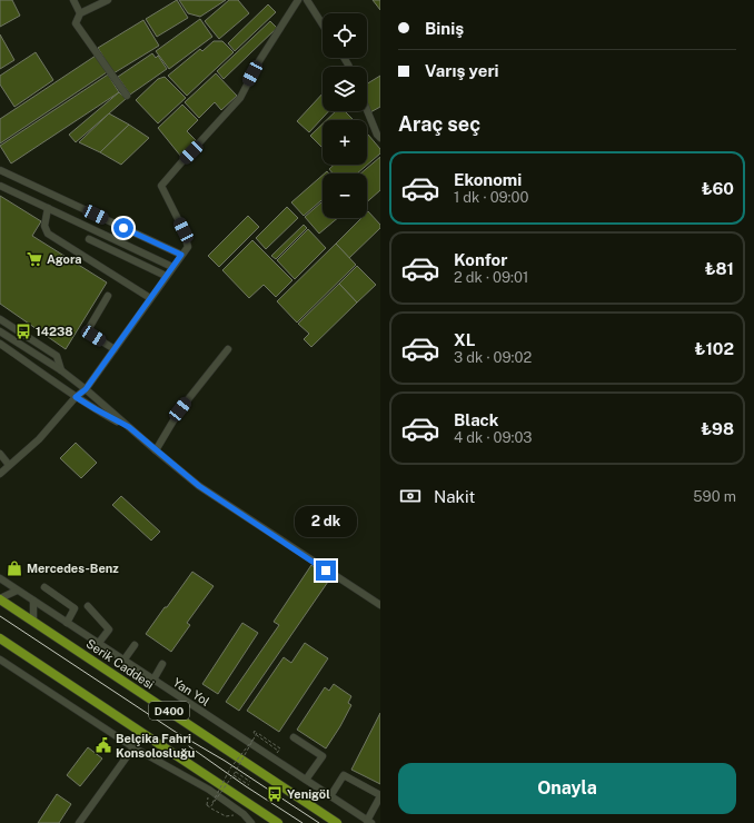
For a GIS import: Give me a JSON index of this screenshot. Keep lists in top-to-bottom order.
{
  "streets": {
    "highway": ["Serik Caddesi", "D400"],
    "street": ["Yan Yol"]
  },
  "places": {
    "supermarket": ["Agora"],
    "bus stop": ["14238", "Yenigöl"],
    "shop": ["Mercedes-Benz"],
    "public building": ["Belçika Fahri Konsolosluğu"]
  },
  "page": {
    "banner": ["Biniş", "Varış yeri"],
    "map_buttons": ["+", "−"],
    "heading": "Araç seç",
    "list": [
      {
        "name": "Ekonomi",
        "note": "1 dk · 09:00",
        "value": "₺60"
      },
      {
        "name": "Konfor",
        "note": "2 dk · 09:01",
        "value": "₺81"
      },
      {
        "name": "XL",
        "note": "3 dk · 09:02",
        "value": "₺102"
      },
      {
        "name": "Black",
        "note": "4 dk · 09:03",
        "value": "₺98"
      }
    ],
    "pay": ["Nakit", "590 m"],
    "bubble": "2 dk",
    "buttons": "Onayla"
  }
}
